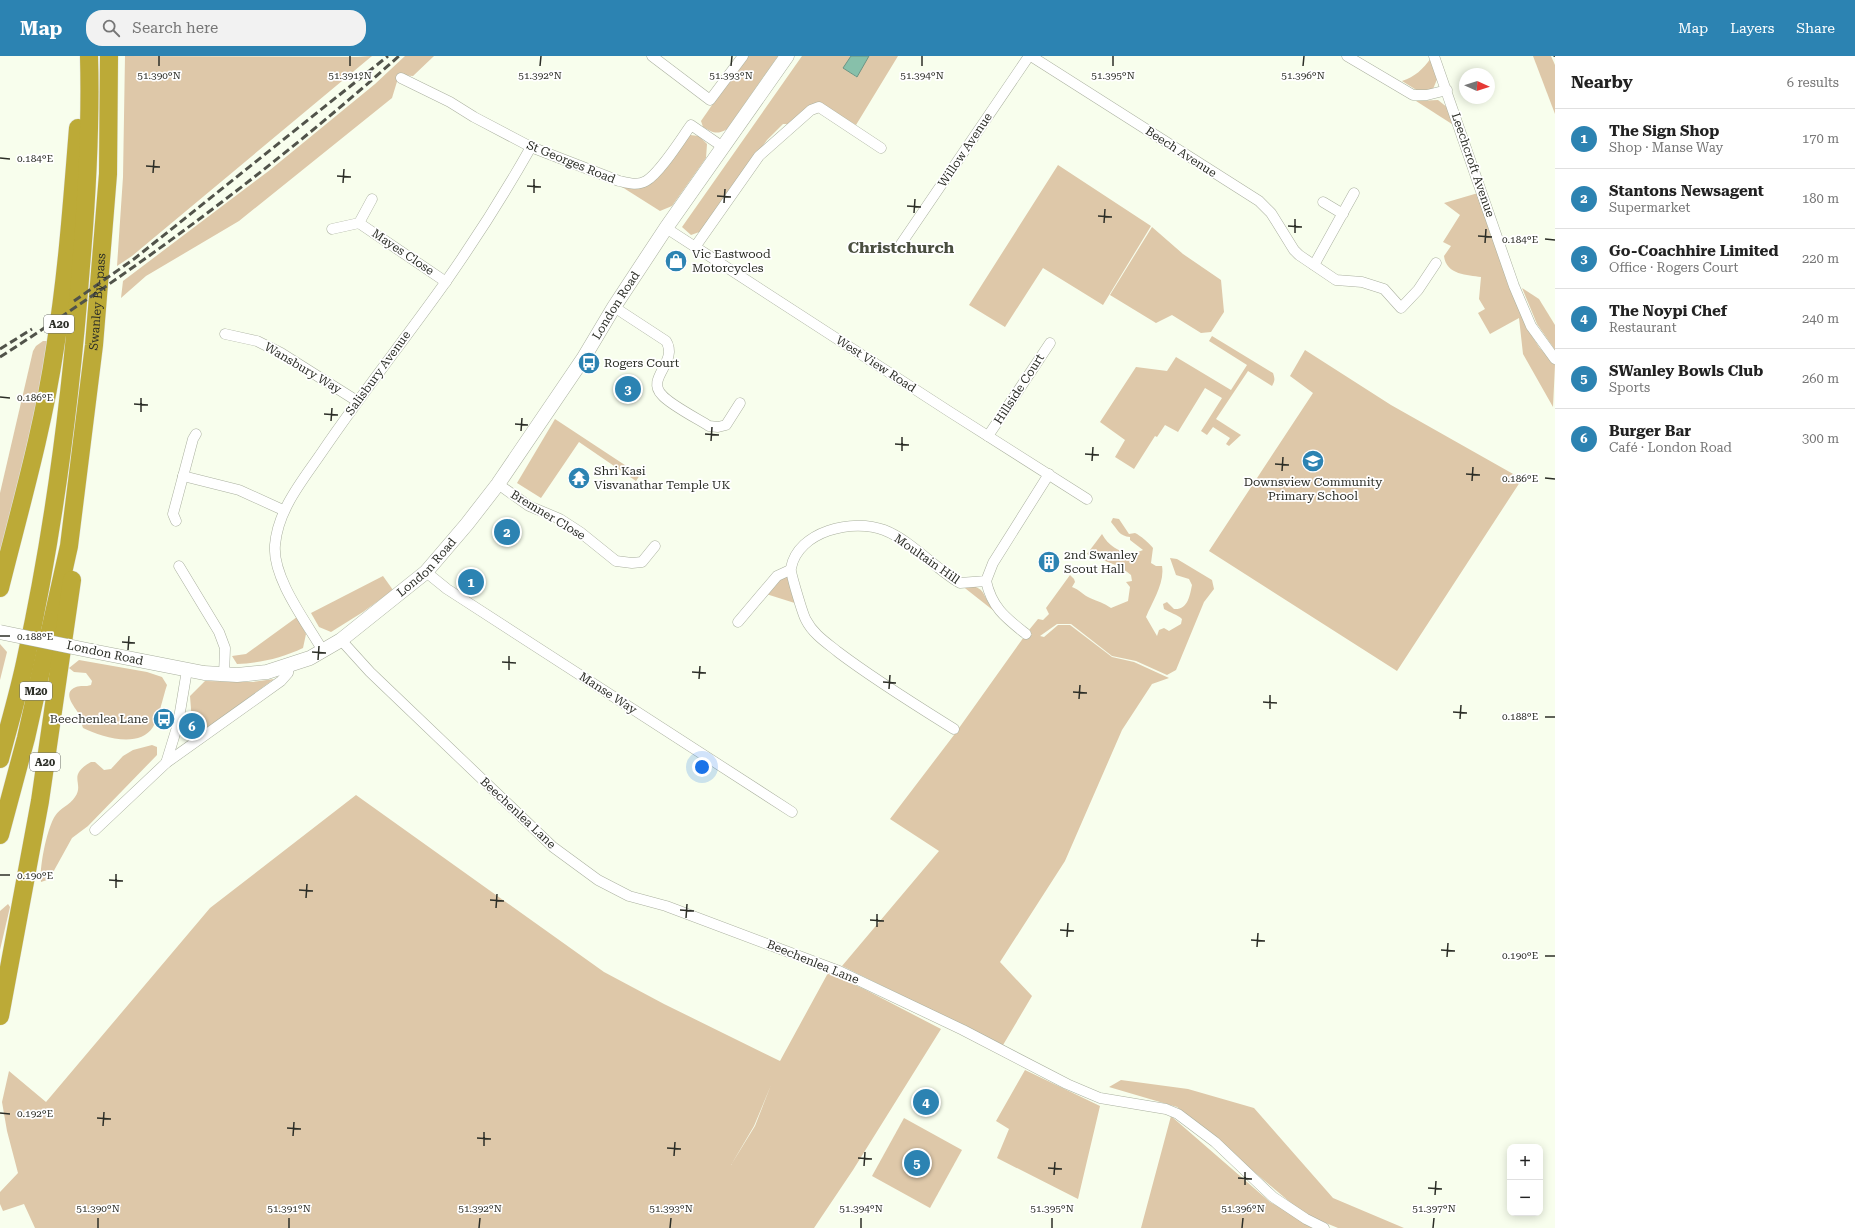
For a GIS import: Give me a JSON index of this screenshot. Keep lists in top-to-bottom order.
{
  "streets": {
    "highway": ["Swanley By-pass", "A20", "M20"],
    "main road": ["London Road"],
    "street": [
      "Willow Avenue",
      "Beech Avenue",
      "St Georges Road",
      "Leechcroft Avenue",
      "Mayes Close",
      "West View Road",
      "Wansbury Way",
      "Salisbury Avenue",
      "Hillside Court",
      "Bremner Close",
      "Moultain Hill",
      "Manse Way",
      "Beechenlea Lane"
    ]
  },
  "crossings": [
    ["Willow Avenue", "Beech Avenue"],
    ["St Georges Road", "London Road"],
    ["St Georges Road", "Salisbury Avenue"],
    ["Mayes Close", "Salisbury Avenue"],
    ["Swanley By-pass", "A20"],
    ["Swanley By-pass", "M20"],
    ["London Road", "West View Road"],
    ["London Road", "Salisbury Avenue"],
    ["London Road", "Bremner Close"],
    ["London Road", "Manse Way"],
    ["London Road", "Beechenlea Lane"],
    ["A20", "M20"],
    ["West View Road", "Hillside Court"],
    ["Wansbury Way", "Salisbury Avenue"]
  ],
  "districts": ["Christchurch"],
  "places": {
    "shop": ["Vic Eastwood Motorcycles"],
    "bus stop": ["Rogers Court", "Beechenlea Lane"],
    "school or university": ["Downsview Community Primary School"],
    "temple": ["Shri Kasi Visvanathar Temple UK"],
    "building": ["2nd Swanley Scout Hall"]
  },
  "north": "right",
  "page": {
    "header": "Map",
    "search": "Search here",
    "nav": ["Map", "Layers", "Share"],
    "heading": ["Nearby", "6 results"],
    "list": [
      {
        "mark": "1",
        "name": "The Sign Shop",
        "note": "Shop · Manse Way",
        "value": "170 m"
      },
      {
        "mark": "2",
        "name": "Stantons Newsagent",
        "note": "Supermarket",
        "value": "180 m"
      },
      {
        "mark": "3",
        "name": "Go-Coachhire Limited",
        "note": "Office · Rogers Court",
        "value": "220 m"
      },
      {
        "mark": "4",
        "name": "The Noypi Chef",
        "note": "Restaurant",
        "value": "240 m"
      },
      {
        "mark": "5",
        "name": "SWanley Bowls Club",
        "note": "Sports",
        "value": "260 m"
      },
      {
        "mark": "6",
        "name": "Burger Bar",
        "note": "Café · London Road",
        "value": "300 m"
      }
    ],
    "pins": [
      "3",
      "2",
      "1",
      "6",
      "4",
      "5"
    ],
    "map_buttons": ["+", "−"]
  },
  "coordinates": [
    "51.390°N",
    "51.391°N",
    "51.392°N",
    "51.393°N",
    "51.394°N",
    "51.395°N",
    "51.396°N",
    "0.184°E",
    "0.186°E",
    "0.188°E",
    "0.190°E",
    "0.192°E",
    "51.397°N"
  ]
}
